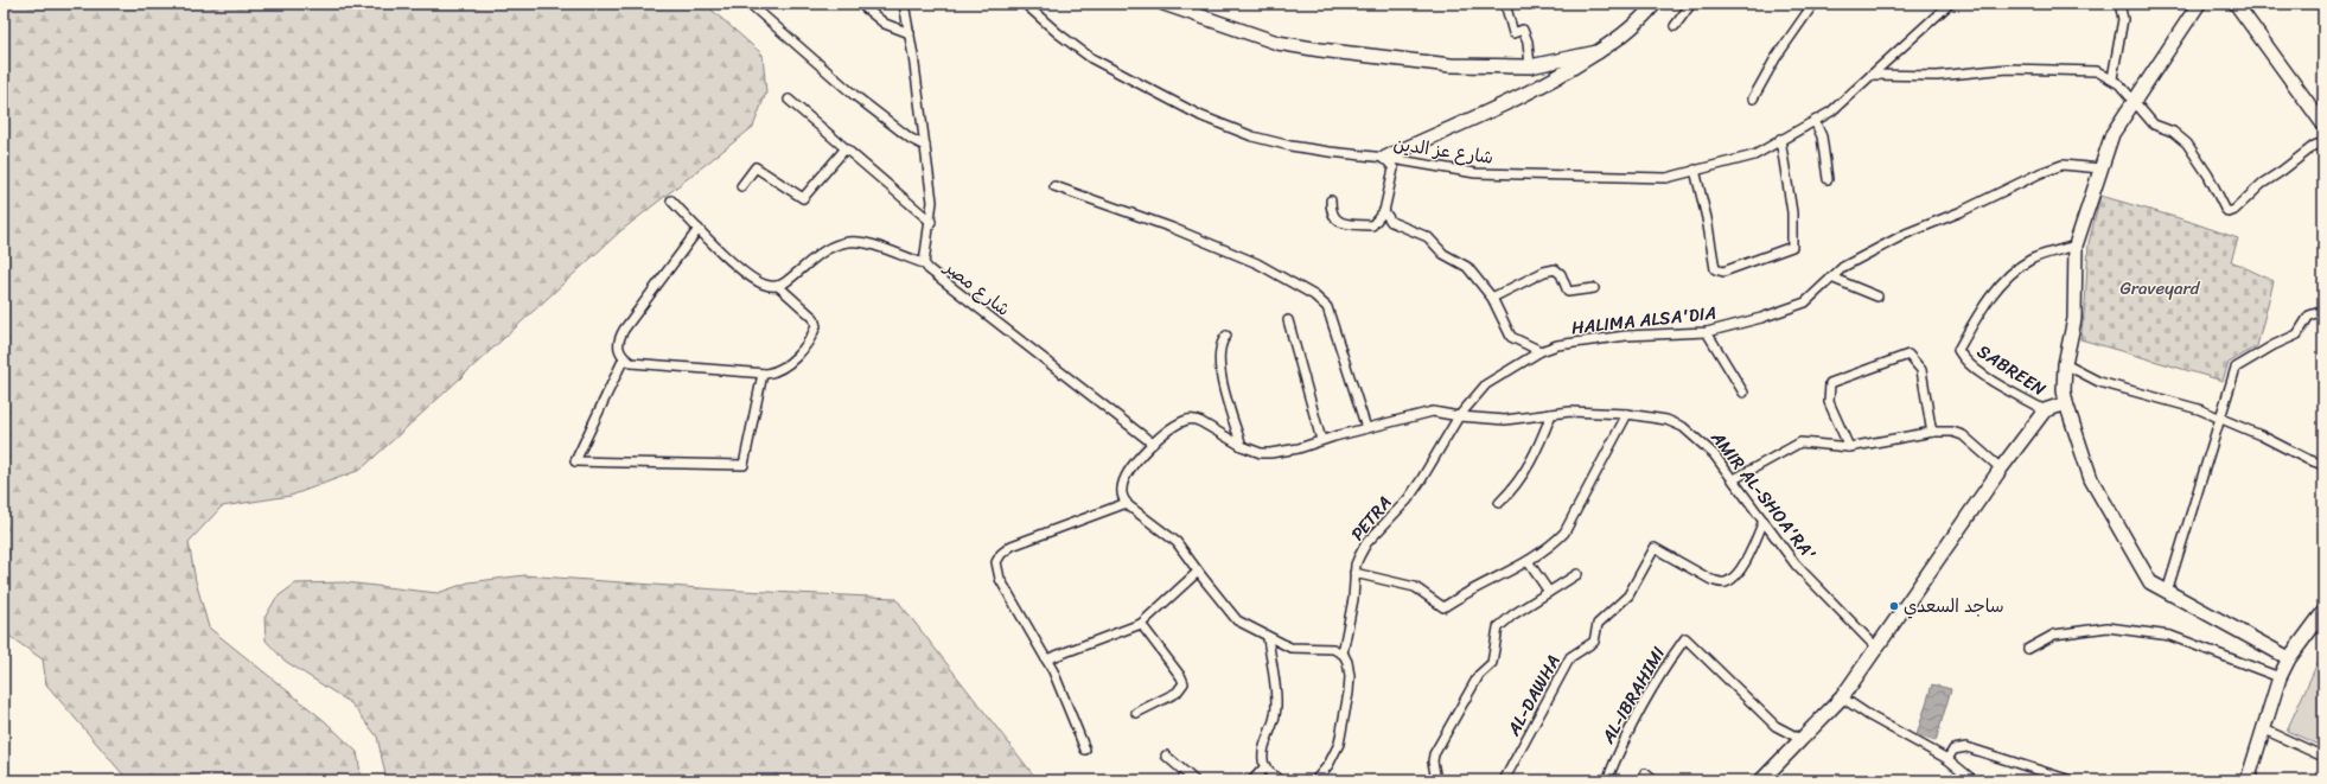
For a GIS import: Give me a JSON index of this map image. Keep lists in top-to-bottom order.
{
  "streets": {
    "street": [
      "شارع عز الدين",
      "شارع مصر",
      "HALIMA ALSA'DIA",
      "SABREEN",
      "AMIR AL-SHOA'RA'",
      "PETRA",
      "AL-DAWHA",
      "AL-IBRAHIMI"
    ]
  },
  "crossings": [
    ["شارع مصر", "AMIR AL-SHOA'RA'"],
    ["HALIMA ALSA'DIA", "AMIR AL-SHOA'RA'"],
    ["HALIMA ALSA'DIA", "PETRA"],
    ["AMIR AL-SHOA'RA'", "PETRA"],
    ["AMIR AL-SHOA'RA'", "AL-DAWHA"]
  ],
  "parks": ["Graveyard"],
  "places": ["ساجد السعدي"]
}
